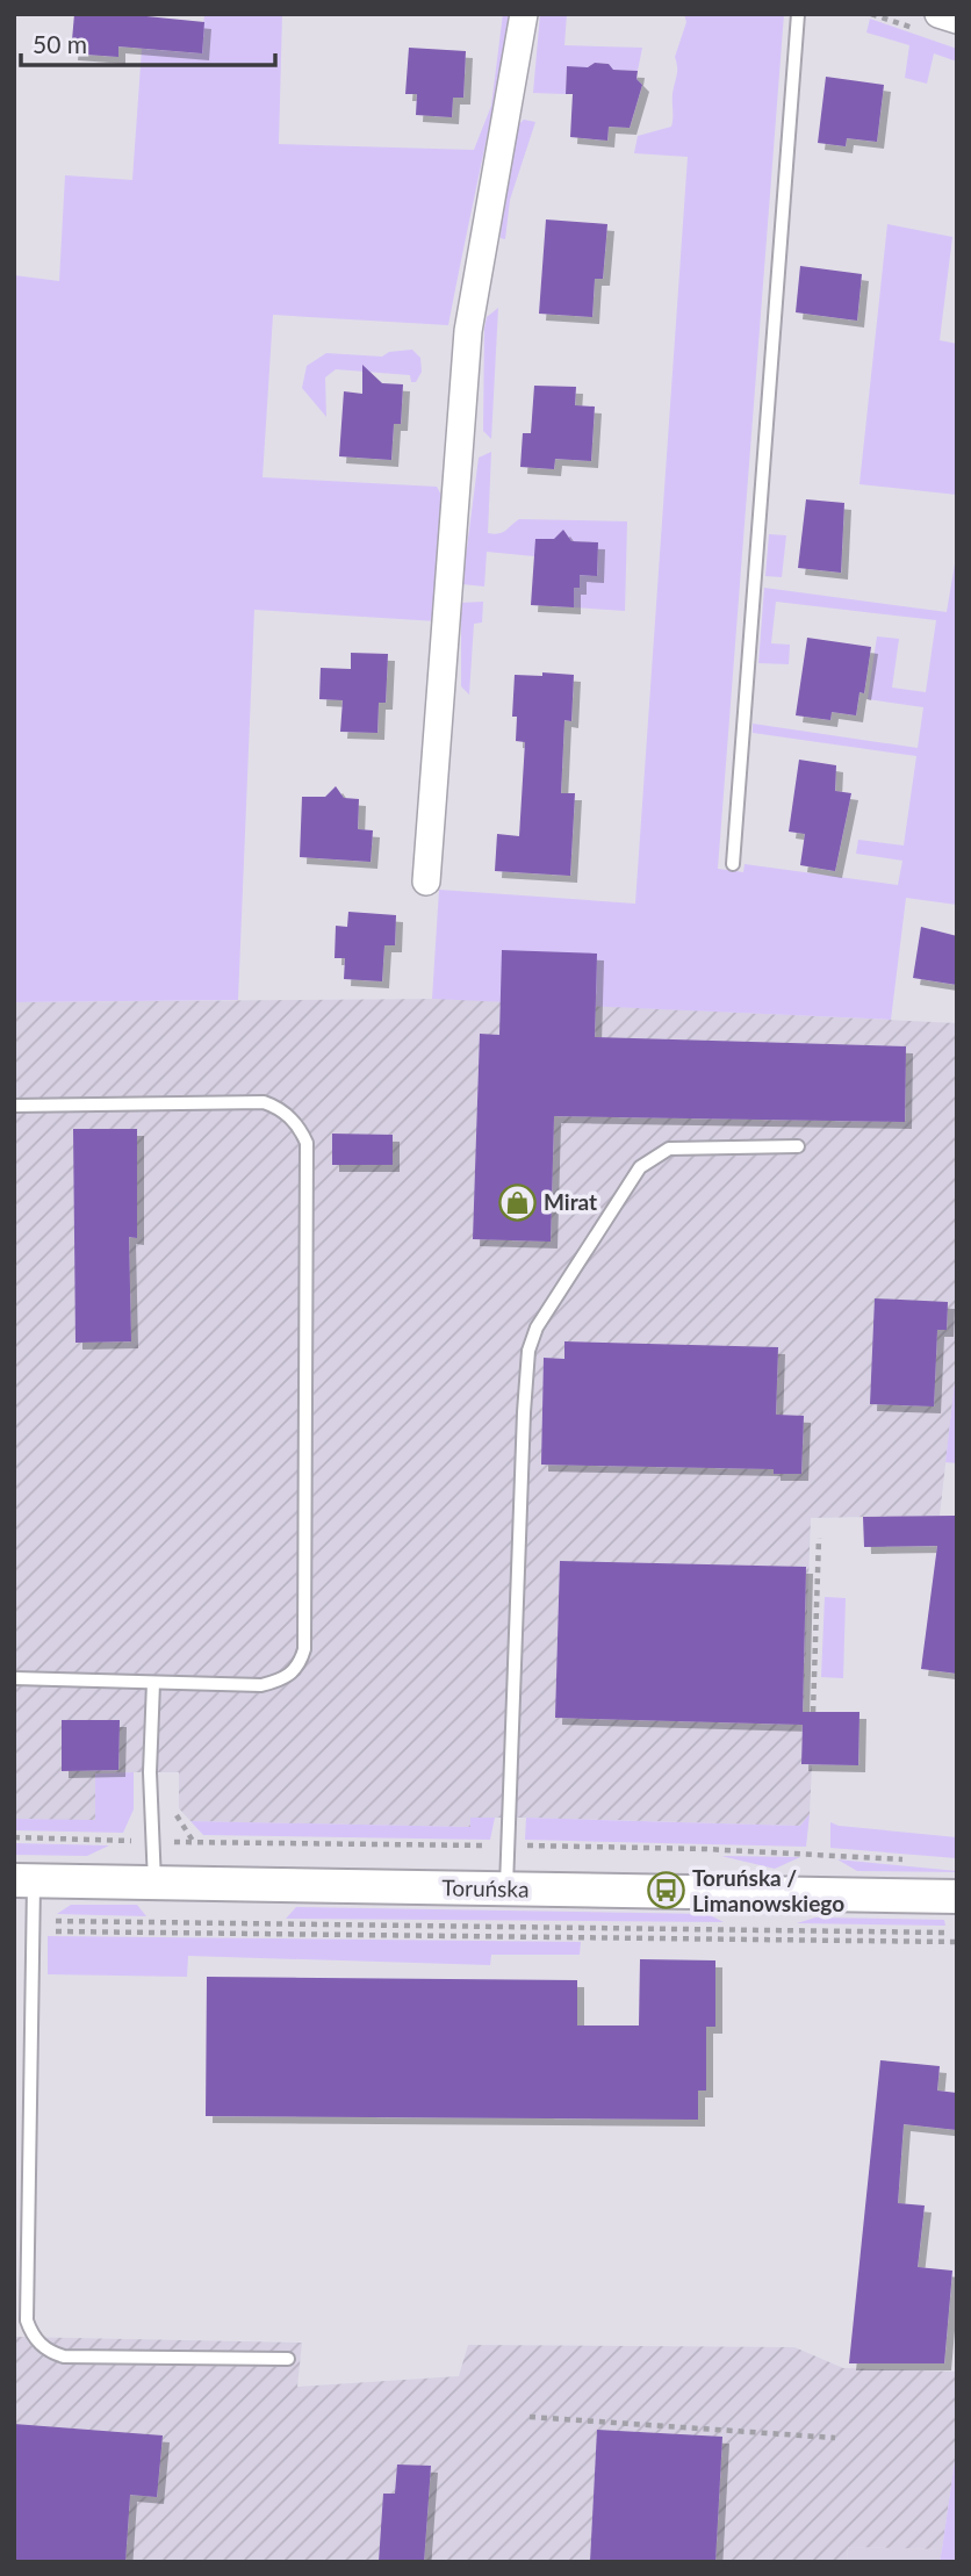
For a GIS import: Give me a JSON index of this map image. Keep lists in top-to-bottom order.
{
  "streets": {
    "street": ["Toruńska"]
  },
  "places": {
    "shop": ["Mirat"],
    "bus stop": ["Toruńska / Limanowskiego"]
  },
  "scale_bar": "50 m"
}
